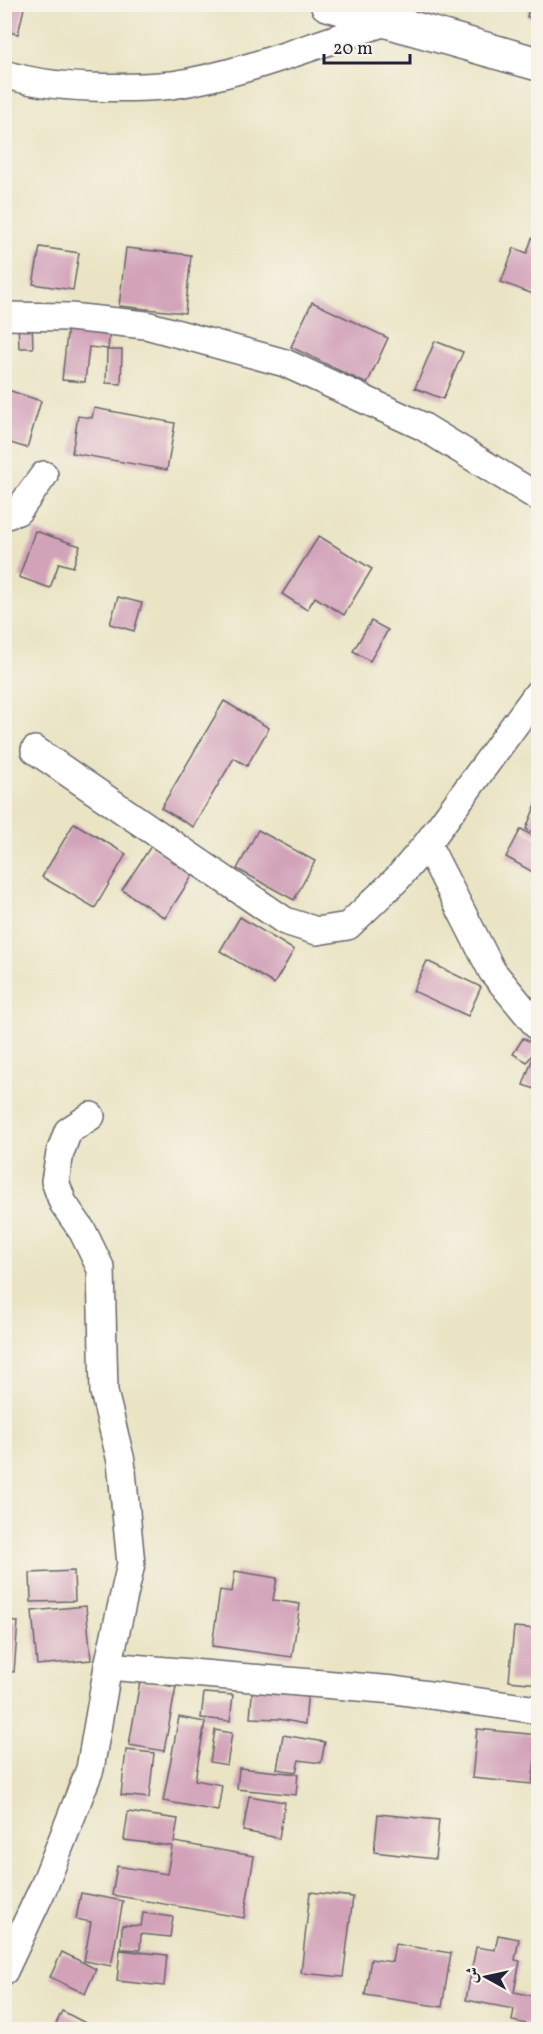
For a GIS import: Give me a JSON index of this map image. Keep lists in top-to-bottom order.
{
  "scale_bar": "20 m",
  "north": "left"
}
